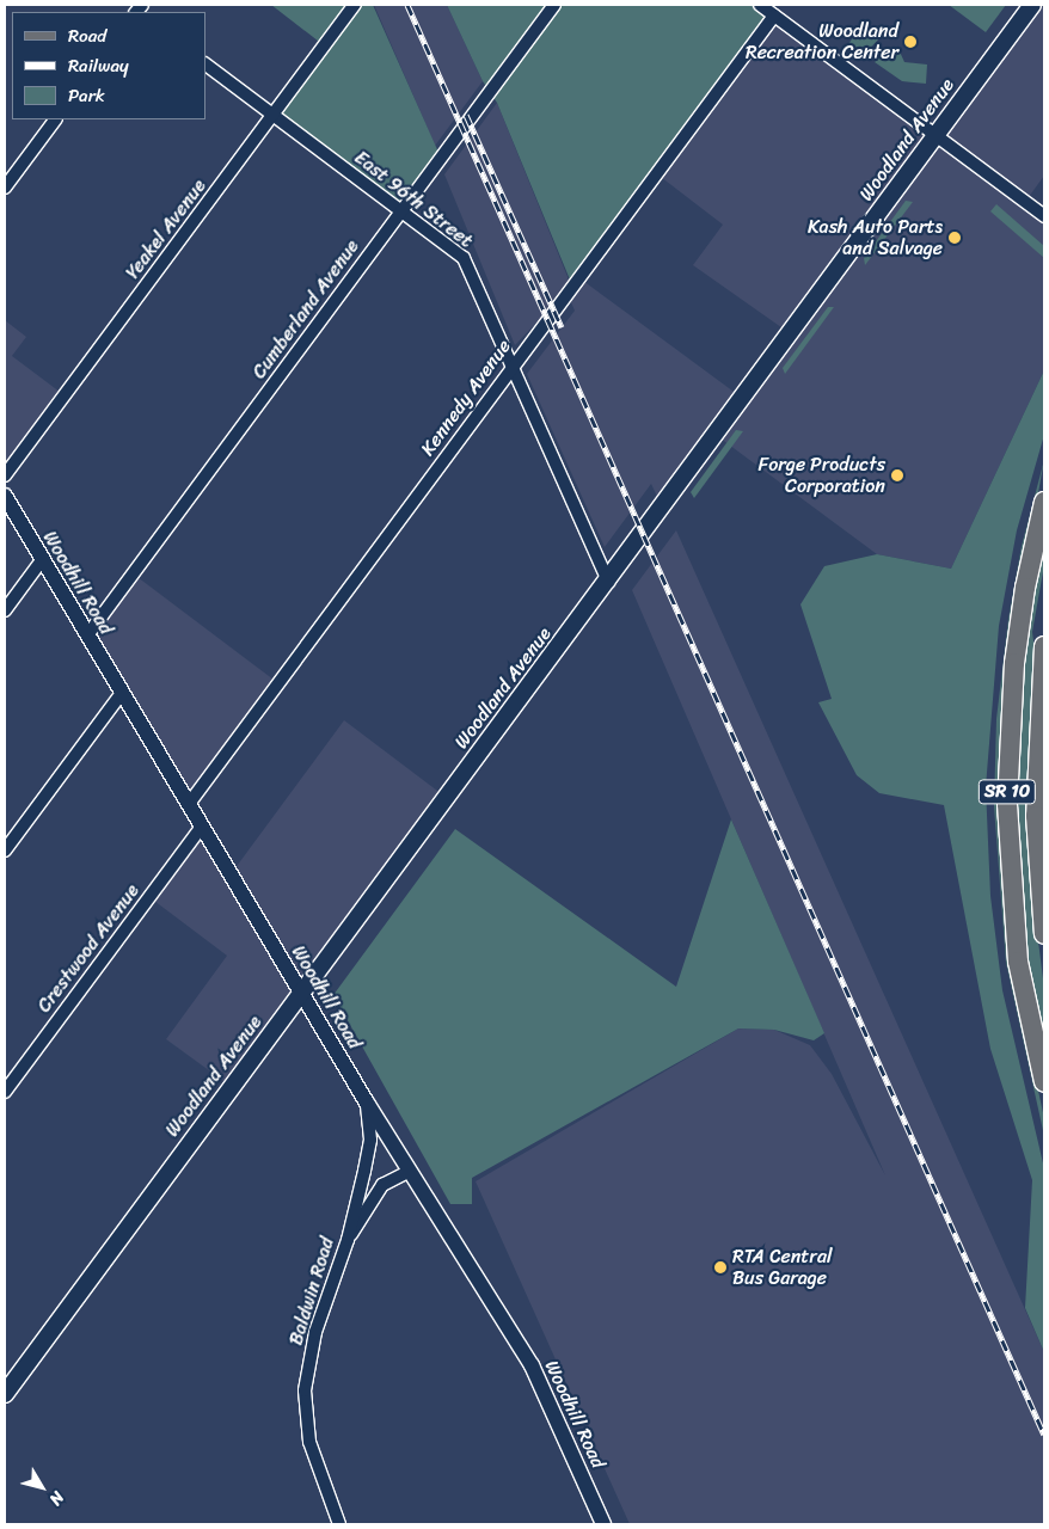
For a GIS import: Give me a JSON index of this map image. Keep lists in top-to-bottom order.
{
  "streets": {
    "main road": ["Woodland Avenue", "SR 10"],
    "street": [
      "East 96th Street",
      "Yeakel Avenue",
      "Cumberland Avenue",
      "Kennedy Avenue",
      "Woodhill Road",
      "Crestwood Avenue",
      "Baldwin Road"
    ]
  },
  "crossings": [
    ["Woodland Avenue", "East 96th Street"],
    ["Woodland Avenue", "Woodhill Road"],
    ["East 96th Street", "Yeakel Avenue"],
    ["East 96th Street", "Cumberland Avenue"],
    ["East 96th Street", "Kennedy Avenue"],
    ["Cumberland Avenue", "Woodhill Road"],
    ["Kennedy Avenue", "Woodhill Road"],
    ["Woodhill Road", "Crestwood Avenue"],
    ["Woodhill Road", "Baldwin Road"]
  ],
  "places": [
    "Woodland Recreation Center",
    "Kash Auto Parts and Salvage",
    "Forge Products Corporation",
    "RTA Central Bus Garage"
  ],
  "legend": ["Road", "Railway", "Park"],
  "north": "bottom right"
}
